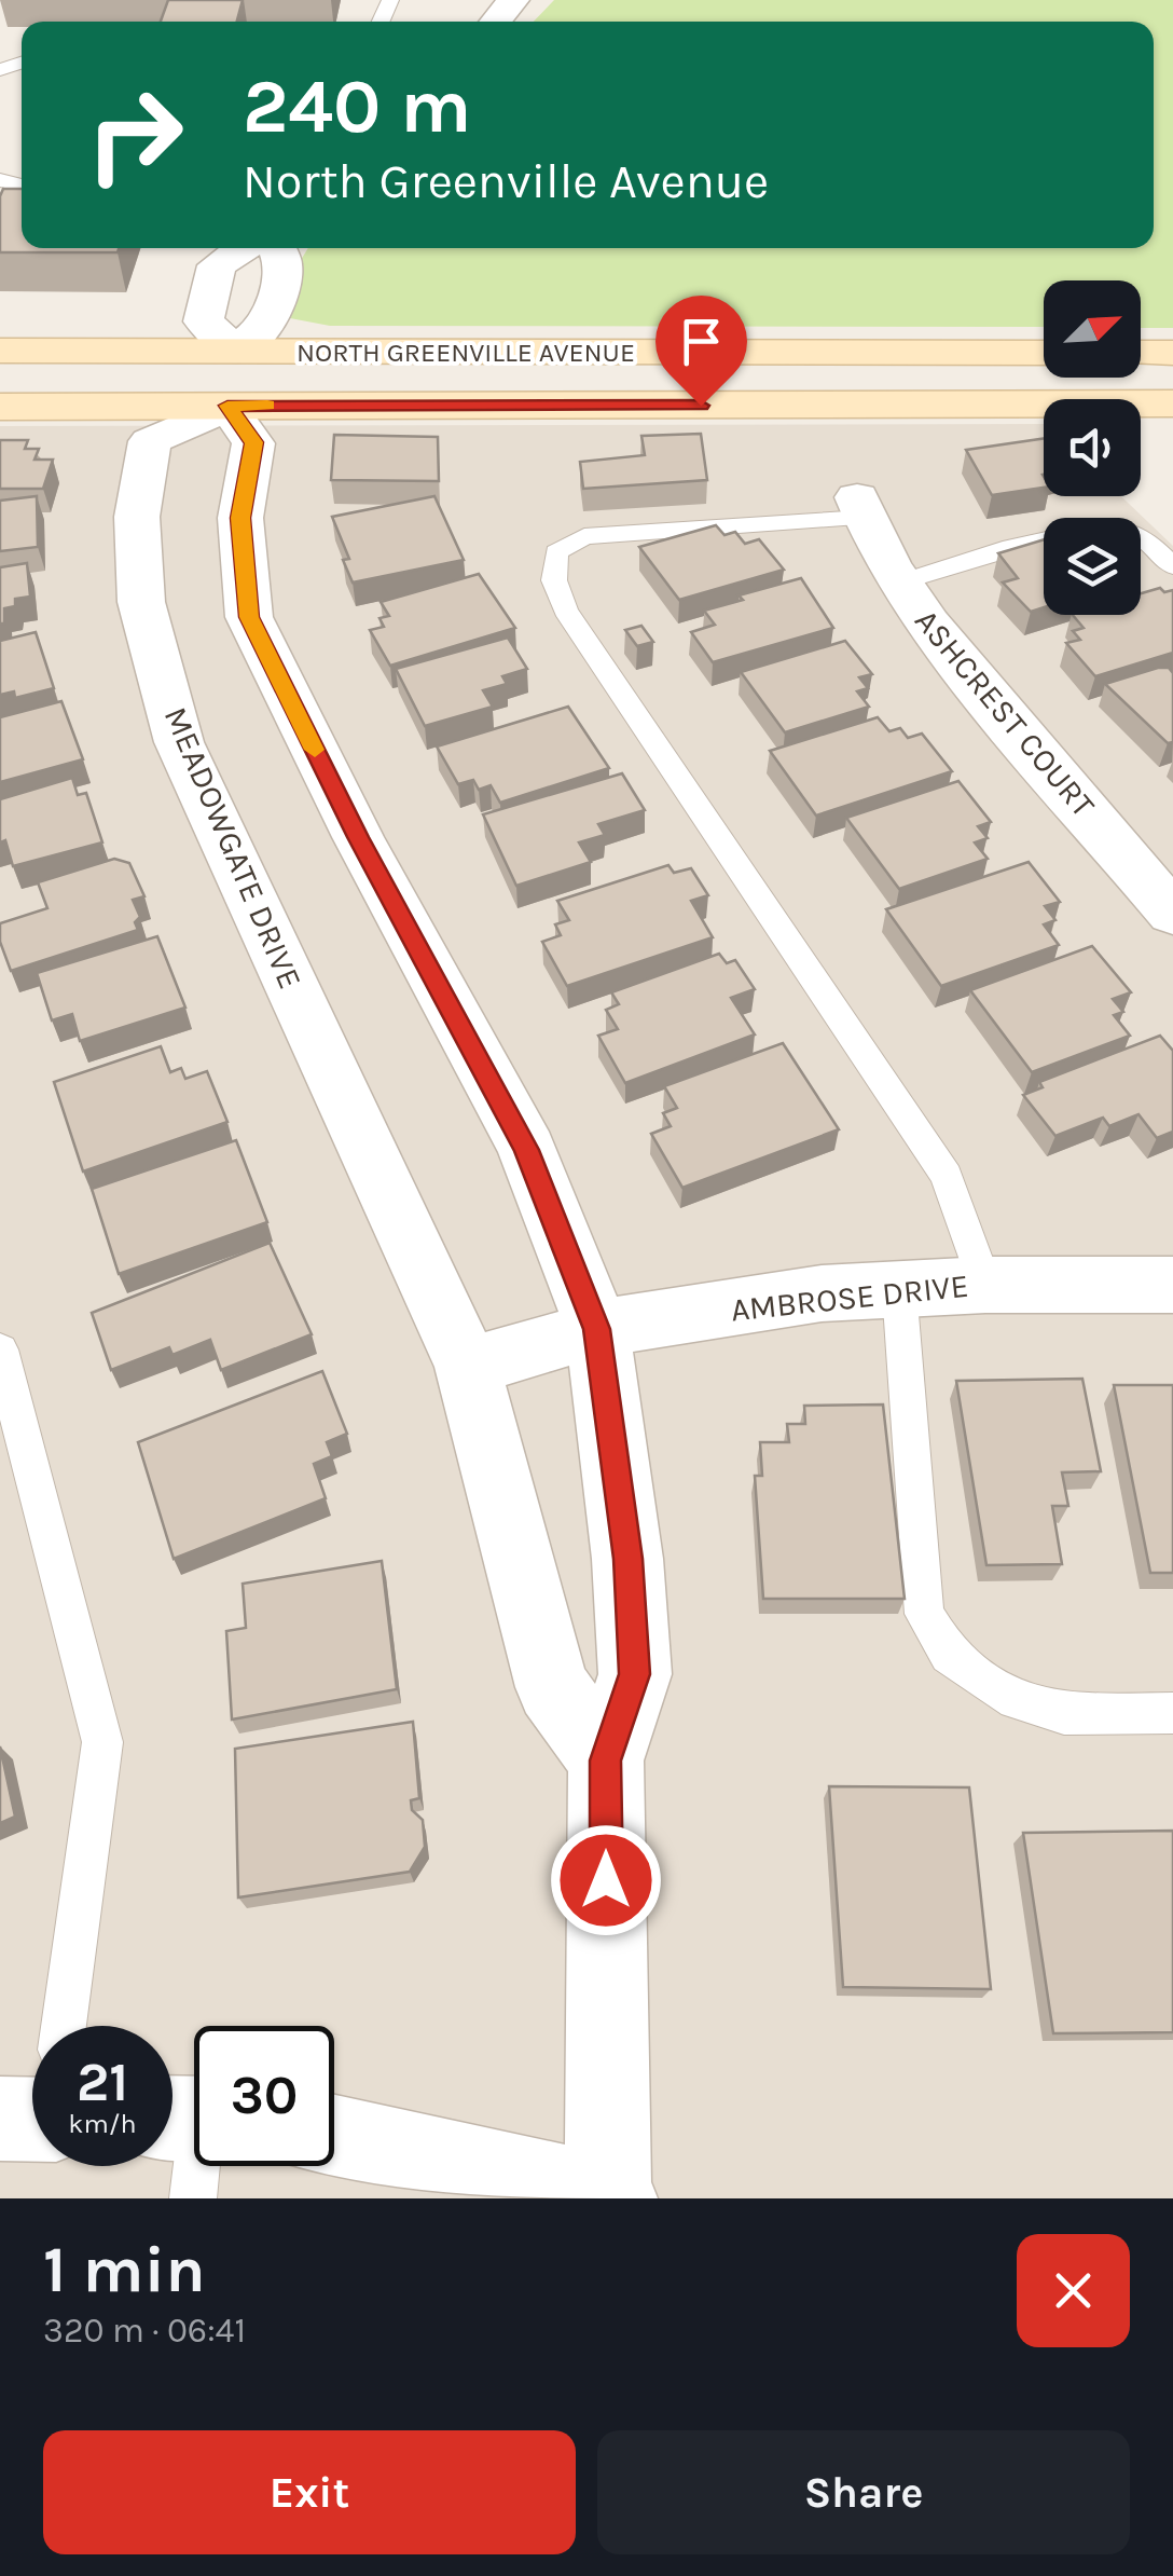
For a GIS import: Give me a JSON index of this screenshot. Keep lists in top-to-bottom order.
{
  "streets": {
    "main road": ["NORTH GREENVILLE AVENUE"],
    "street": ["ASHCREST COURT", "MEADOWGATE DRIVE", "AMBROSE DRIVE"]
  },
  "crossings": [
    ["NORTH GREENVILLE AVENUE", "MEADOWGATE DRIVE"],
    ["MEADOWGATE DRIVE", "AMBROSE DRIVE"]
  ],
  "north": "top right",
  "page": {
    "turn": ["240 m", "North Greenville Avenue"],
    "speed": "21 km/h",
    "limit": "30",
    "heading": ["1 min", "320 m · 06:41"],
    "buttons": ["Exit", "Share"]
  }
}
